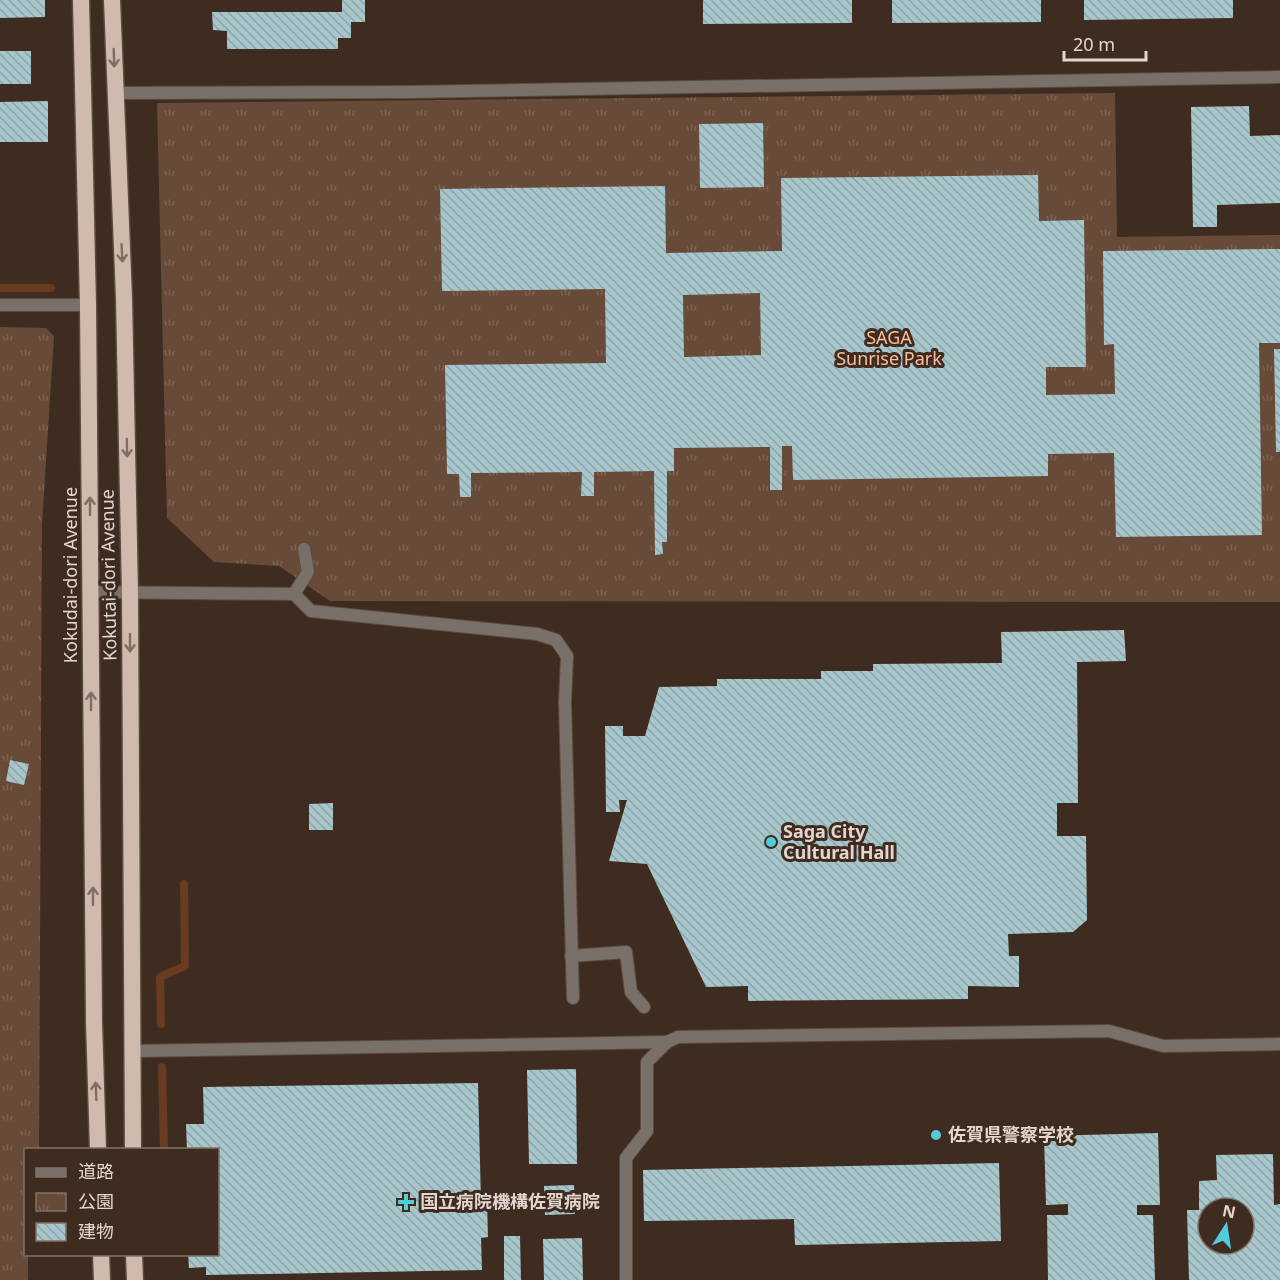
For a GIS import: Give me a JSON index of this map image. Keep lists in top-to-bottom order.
{
  "streets": {
    "highway": ["Kokudai-dori Avenue", "Kokutai-dori Avenue"]
  },
  "one_way": ["Kokudai-dori Avenue", "Kokutai-dori Avenue"],
  "parks": ["SAGA Sunrise Park"],
  "places": {
    "other": ["Saga City Cultural Hall", "佐賀県警察学校"],
    "health": ["国立病院機構佐賀病院"]
  },
  "legend": ["道路", "公園", "建物"],
  "scale_bar": "20 m",
  "north": "top"
}
